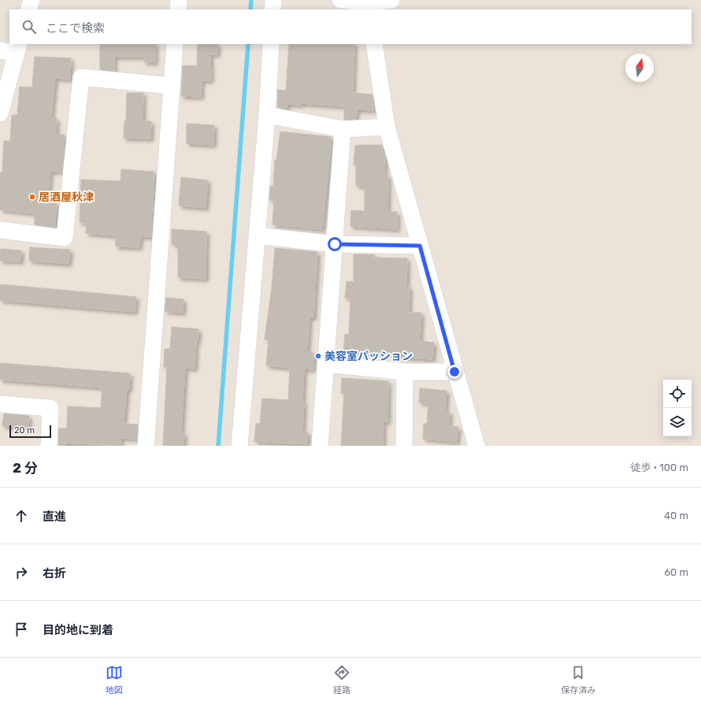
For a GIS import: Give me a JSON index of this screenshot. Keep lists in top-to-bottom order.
{
  "places": ["居酒屋秋津", "美容室パッション"],
  "scale_bar": "20 m",
  "north": "top",
  "page": {
    "search": "ここで検索",
    "scale": "20 m",
    "heading": ["2 分", "徒歩 · 100 m"],
    "list": [
      ["直進", "40 m"],
      ["右折", "60 m"],
      "目的地に到着"
    ],
    "nav": ["地図", "経路", "保存済み"]
  }
}
